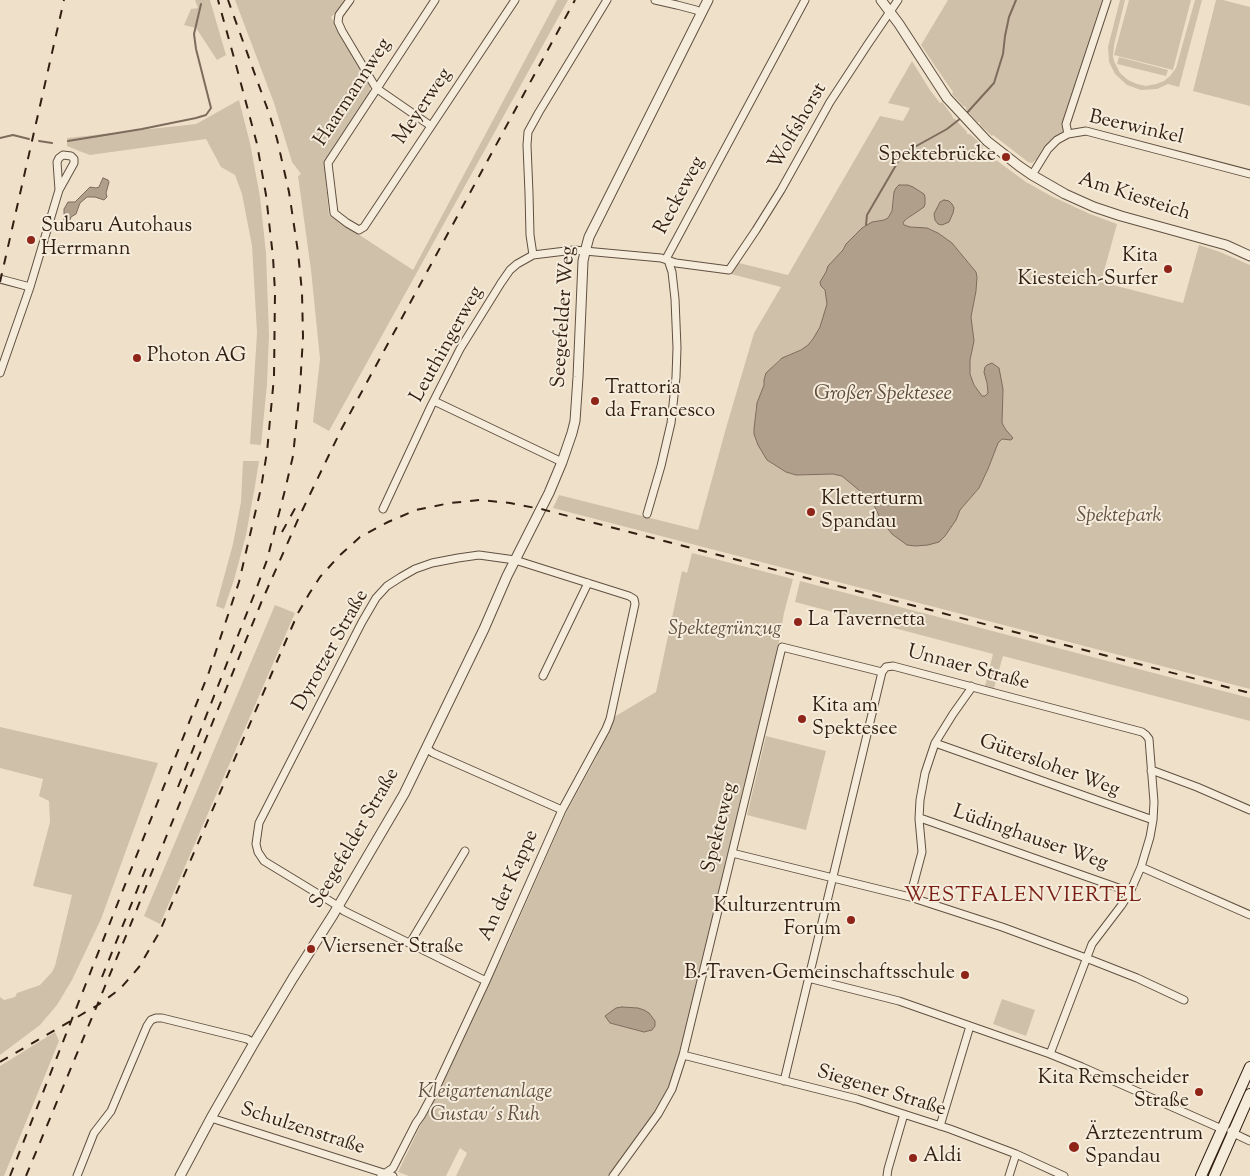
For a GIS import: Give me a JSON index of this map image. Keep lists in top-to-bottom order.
{
  "streets": {
    "street": [
      "Haarmannweg",
      "Meyerweg",
      "Wolfshorst",
      "Beerwinkel",
      "Reckeweg",
      "Am Kiesteich",
      "Seegefelder Weg",
      "Leuthingerweg",
      "Dyrotzer Straße",
      "Unnaer Straße",
      "Gütersloher Weg",
      "Spekteweg",
      "Seegefelder Straße",
      "Lüdinghauser Weg",
      "An der Kappe",
      "Siegener Straße",
      "Schulzenstraße"
    ]
  },
  "crossings": [
    ["Haarmannweg", "Meyerweg"],
    ["Wolfshorst", "Am Kiesteich"],
    ["Wolfshorst", "Leuthingerweg"],
    ["Beerwinkel", "Am Kiesteich"],
    ["Reckeweg", "Leuthingerweg"],
    ["Seegefelder Weg", "Leuthingerweg"],
    ["Seegefelder Weg", "Seegefelder Straße"],
    ["Dyrotzer Straße", "Seegefelder Straße"],
    ["Dyrotzer Straße", "An der Kappe"],
    ["Unnaer Straße", "Spekteweg"],
    ["Spekteweg", "Siegener Straße"],
    ["Seegefelder Straße", "Schulzenstraße"],
    ["An der Kappe", "Schulzenstraße"]
  ],
  "districts": ["WESTFALENVIERTEL"],
  "water": ["Großer Spektesee"],
  "parks": ["Spektepark", "Spektegrünzug", "Kleigartenanlage Gustav´s Ruh"],
  "places": [
    "Spektebrücke",
    "Subaru Autohaus Herrmann",
    "Kita Kiesteich-Surfer",
    "Photon AG",
    "Trattoria da Francesco",
    "Kletterturm Spandau",
    "La Tavernetta",
    "Kita am Spektesee",
    "Kulturzentrum Forum",
    "Viersener Straße",
    "B.-Traven-Gemeinschaftsschule",
    "Kita Remscheider Straße",
    "Ärztezentrum Spandau",
    "Aldi"
  ]
}
